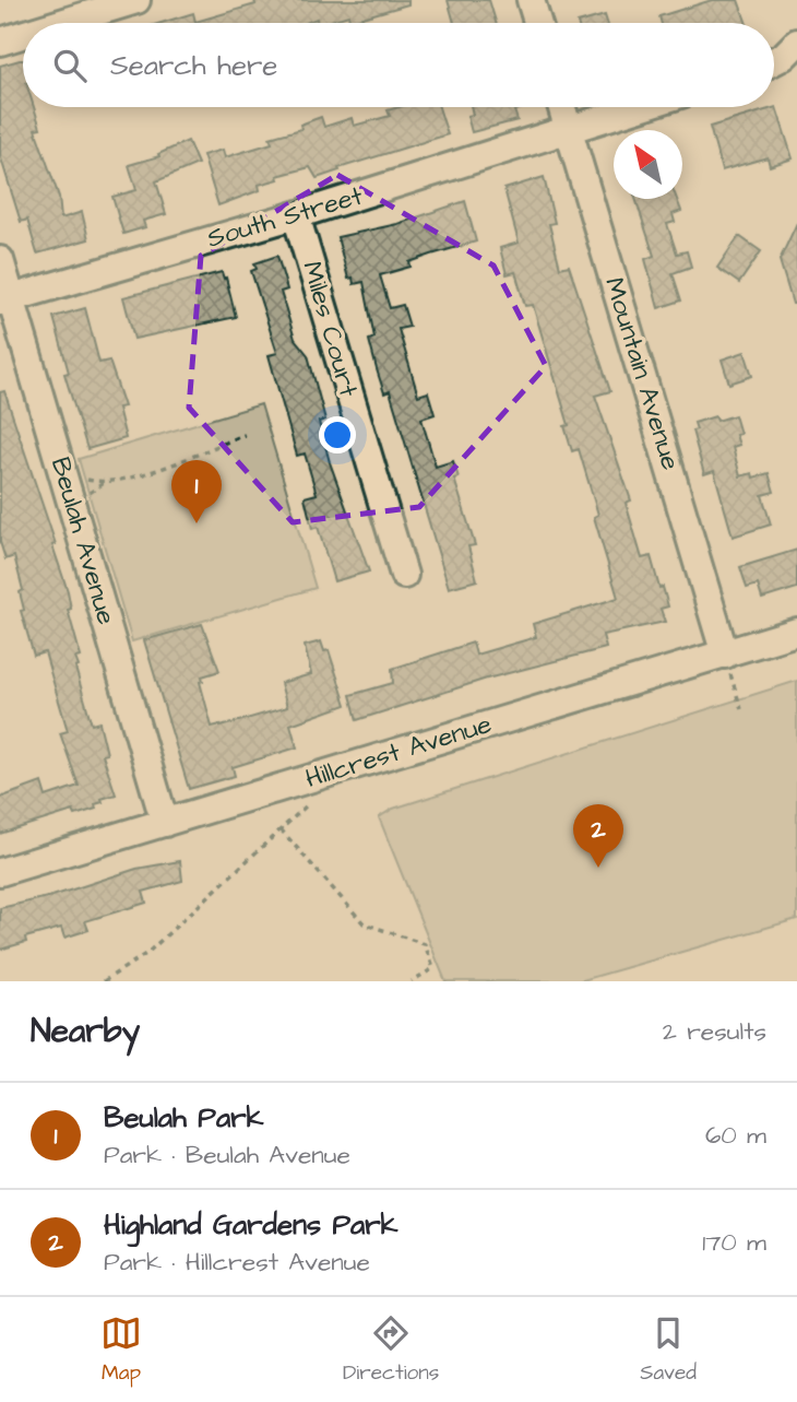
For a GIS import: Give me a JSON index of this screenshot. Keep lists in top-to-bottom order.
{
  "streets": {
    "street": [
      "South Street",
      "Miles Court",
      "Mountain Avenue",
      "Beulah Avenue",
      "Hillcrest Avenue"
    ]
  },
  "crossings": [
    ["South Street", "Miles Court"],
    ["South Street", "Mountain Avenue"],
    ["South Street", "Beulah Avenue"],
    ["Mountain Avenue", "Hillcrest Avenue"],
    ["Beulah Avenue", "Hillcrest Avenue"]
  ],
  "north": "top left",
  "page": {
    "search": "Search here",
    "pins": ["1", "2"],
    "heading": ["Nearby", "2 results"],
    "list": [
      {
        "mark": "1",
        "name": "Beulah Park",
        "note": "Park · Beulah Avenue",
        "value": "60 m"
      },
      {
        "mark": "2",
        "name": "Highland Gardens Park",
        "note": "Park · Hillcrest Avenue",
        "value": "170 m"
      }
    ],
    "nav": ["Map", "Directions", "Saved"]
  }
}
